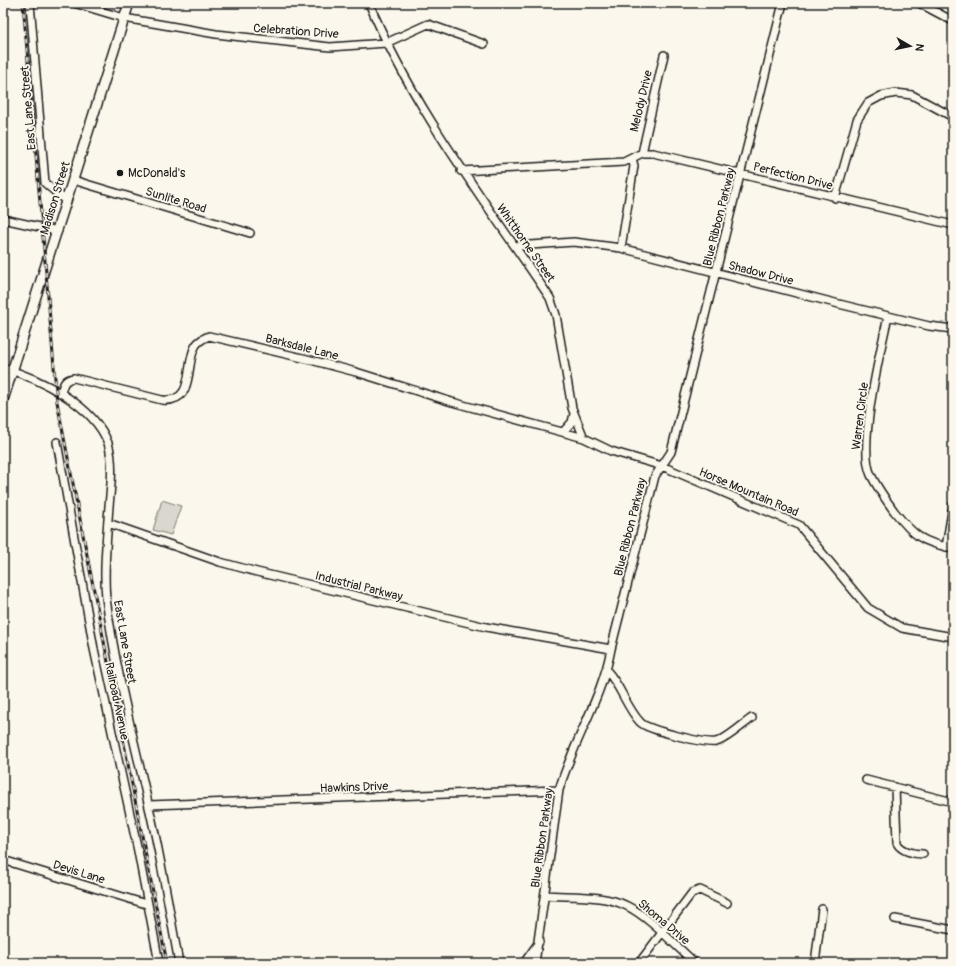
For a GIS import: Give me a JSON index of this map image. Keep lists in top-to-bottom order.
{
  "streets": {
    "main road": ["Madison Street"],
    "street": [
      "Celebration Drive",
      "Melody Drive",
      "East Lane Street",
      "Perfection Drive",
      "Sunlite Road",
      "Blue Ribbon Parkway",
      "Whitthorne Street",
      "Shadow Drive",
      "Barksdale Lane",
      "Warren Circle",
      "Horse Mountain Road",
      "Industrial Parkway",
      "Railroad Avenue",
      "Hawkins Drive",
      "Devis Lane",
      "Shoma Drive"
    ]
  },
  "crossings": [
    ["Celebration Drive", "Madison Street"],
    ["Celebration Drive", "Whitthorne Street"],
    ["Melody Drive", "Perfection Drive"],
    ["East Lane Street", "Madison Street"],
    ["East Lane Street", "Barksdale Lane"],
    ["East Lane Street", "Industrial Parkway"],
    ["East Lane Street", "Hawkins Drive"],
    ["Perfection Drive", "Blue Ribbon Parkway"],
    ["Madison Street", "Sunlite Road"],
    ["Blue Ribbon Parkway", "Shadow Drive"],
    ["Blue Ribbon Parkway", "Horse Mountain Road"],
    ["Blue Ribbon Parkway", "Industrial Parkway"],
    ["Blue Ribbon Parkway", "Hawkins Drive"],
    ["Blue Ribbon Parkway", "Shoma Drive"],
    ["Whitthorne Street", "Shadow Drive"],
    ["Whitthorne Street", "Barksdale Lane"],
    ["Shadow Drive", "Warren Circle"],
    ["Railroad Avenue", "Devis Lane"]
  ],
  "places": ["McDonald's"],
  "north": "right"
}
